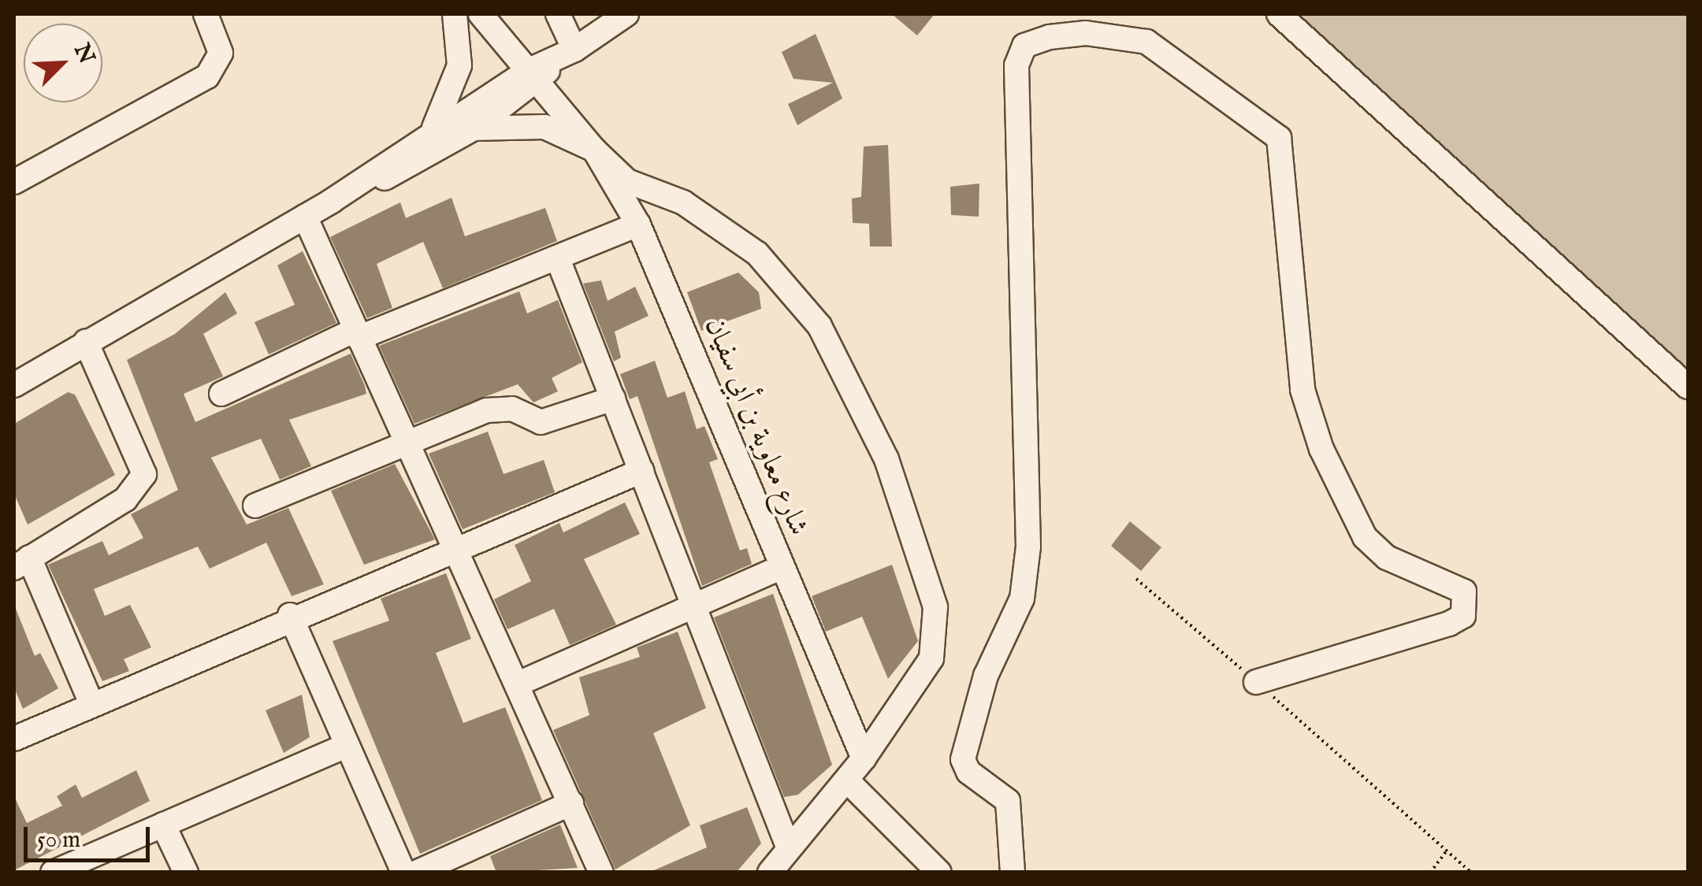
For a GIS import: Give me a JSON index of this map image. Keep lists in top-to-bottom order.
{
  "streets": {
    "street": ["شارع معاوية بن أبي سفيان"]
  },
  "scale_bar": "50 m",
  "north": "top right"
}
